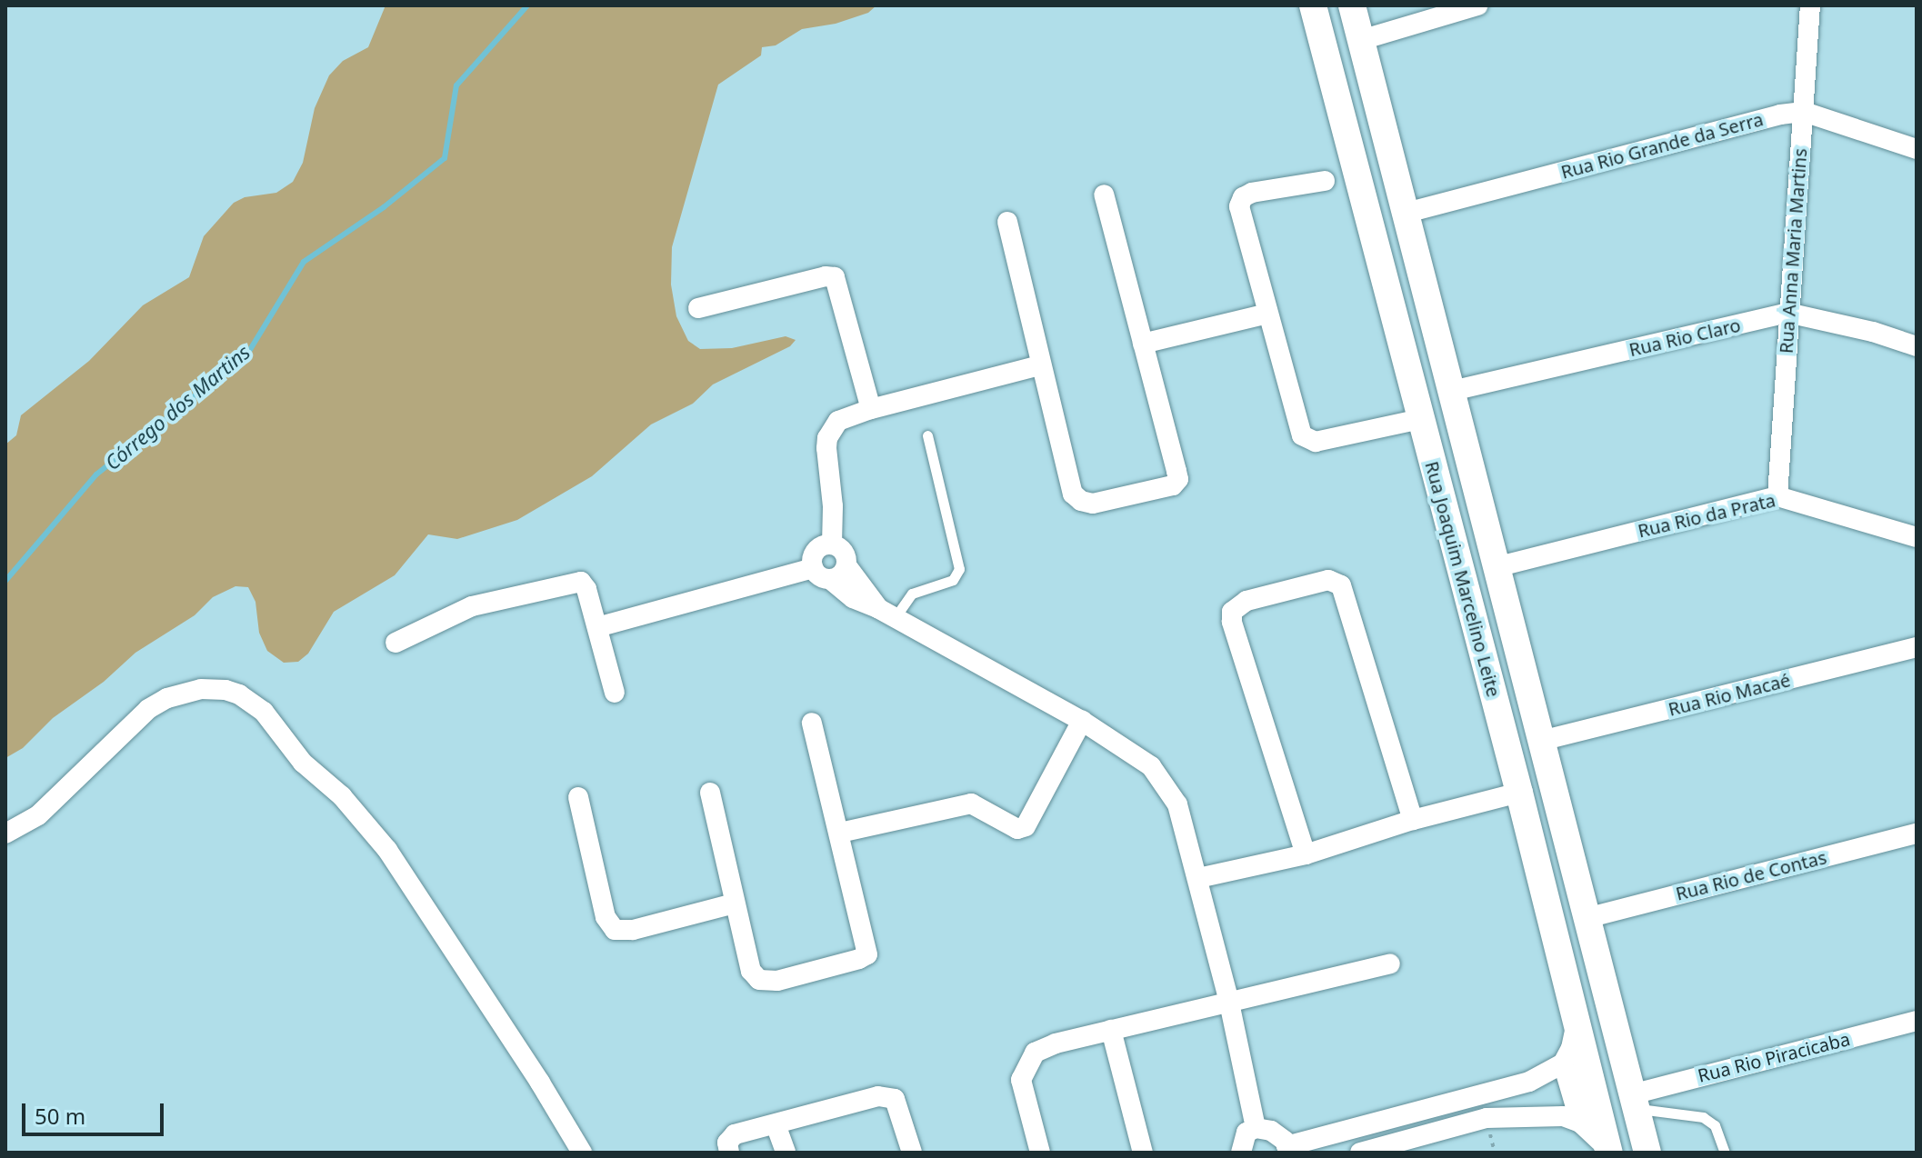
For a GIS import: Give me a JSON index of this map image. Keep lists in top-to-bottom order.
{
  "streets": {
    "main road": ["Rua Joaquim Marcelino Leite"],
    "street": [
      "Rua Rio Grande da Serra",
      "Rua Anna Maria Martins",
      "Rua Rio Claro",
      "Rua Rio da Prata",
      "Rua Rio Macaé",
      "Rua Rio de Contas",
      "Rua Rio Piracicaba"
    ]
  },
  "crossings": [
    ["Rua Rio Grande da Serra", "Rua Anna Maria Martins"],
    ["Rua Rio Grande da Serra", "Rua Joaquim Marcelino Leite"],
    ["Rua Anna Maria Martins", "Rua Rio Claro"],
    ["Rua Anna Maria Martins", "Rua Rio da Prata"],
    ["Rua Rio Claro", "Rua Joaquim Marcelino Leite"],
    ["Rua Rio da Prata", "Rua Joaquim Marcelino Leite"],
    ["Rua Joaquim Marcelino Leite", "Rua Rio Macaé"],
    ["Rua Joaquim Marcelino Leite", "Rua Rio de Contas"],
    ["Rua Joaquim Marcelino Leite", "Rua Rio Piracicaba"]
  ],
  "water": ["Córrego dos Martins"],
  "scale_bar": "50 m"
}
